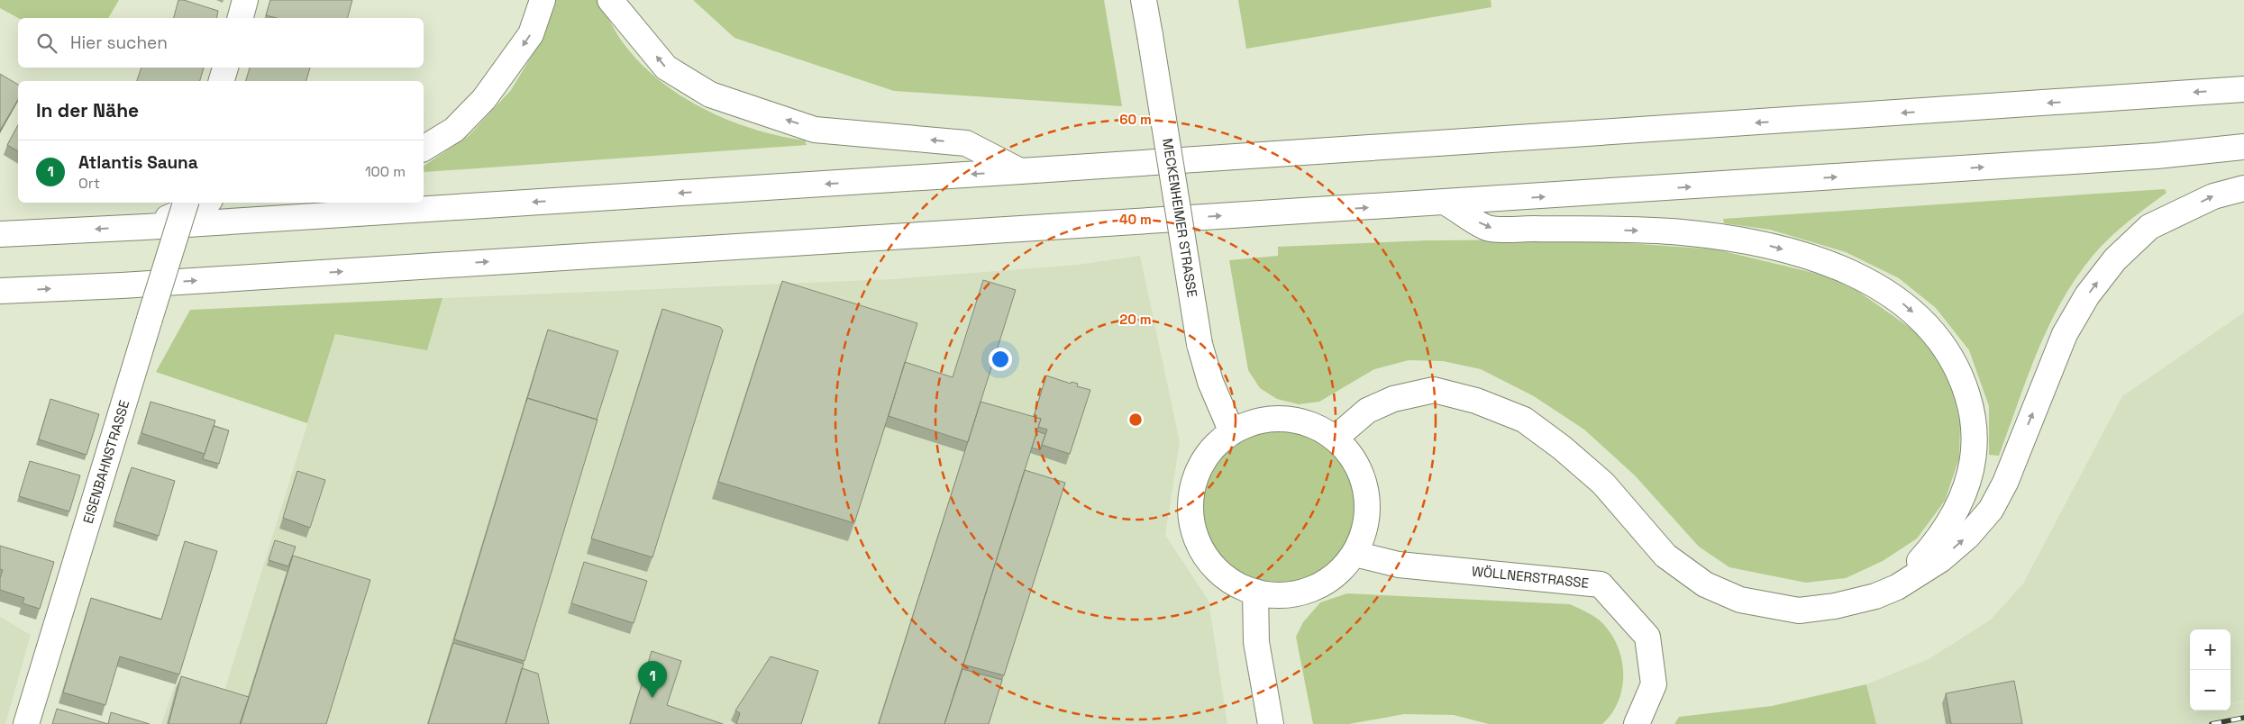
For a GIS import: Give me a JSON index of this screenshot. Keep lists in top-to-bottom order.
{
  "streets": {
    "main road": ["MECKENHEIMER STRASSE", "EISENBAHNSTRASSE", "WÖLLNERSTRASSE"]
  },
  "page": {
    "search": "Hier suchen",
    "heading": "In der Nähe",
    "list": [
      {
        "mark": "1",
        "name": "Atlantis Sauna",
        "note": "Ort",
        "value": "100 m"
      }
    ],
    "map_buttons": ["+", "−"],
    "pins": "1"
  },
  "rings": ["60 m", "40 m", "20 m"]
}
